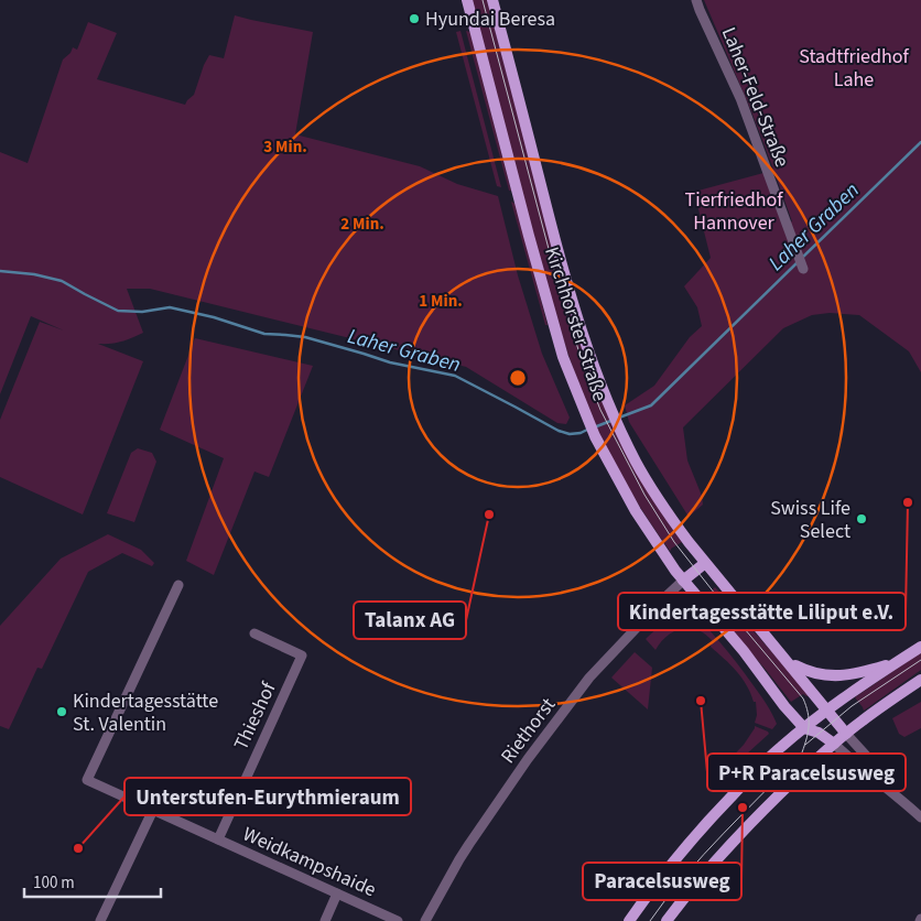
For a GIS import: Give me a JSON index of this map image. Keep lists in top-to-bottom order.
{
  "streets": {
    "main road": ["Kirchhorster Straße"],
    "street": [
      "Laher-Feld-Straße",
      "Thieshof",
      "Riethorst",
      "Weidkampshaide"
    ]
  },
  "crossings": [
    ["Kirchhorster Straße", "Riethorst"],
    ["Thieshof", "Weidkampshaide"]
  ],
  "water": ["Laher Graben"],
  "parks": ["Stadtfriedhof Lahe", "Tierfriedhof Hannover"],
  "places": [
    "Hyundai Beresa",
    "Kindertagesstätte Liliput e.V.",
    "Talanx AG",
    "Swiss Life Select",
    "P+R Paracelsusweg",
    "Kindertagesstätte St. Valentin",
    "Paracelsusweg",
    "Unterstufen-Eurythmieraum"
  ],
  "scale_bar": "100 m",
  "rings": ["3 Min.", "2 Min.", "1 Min."]
}
